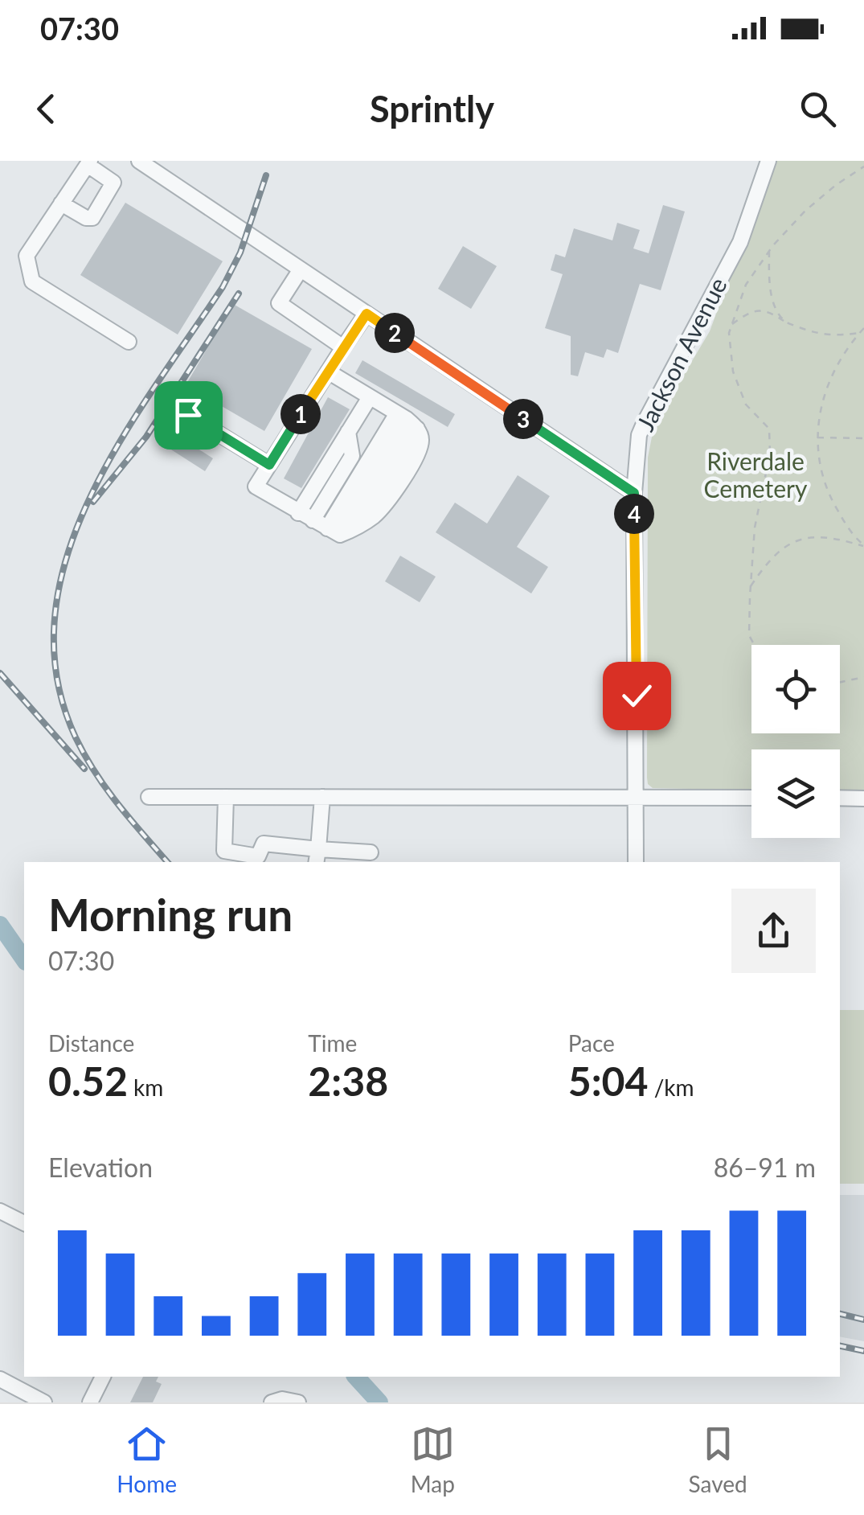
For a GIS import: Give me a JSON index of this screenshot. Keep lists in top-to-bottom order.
{
  "streets": {
    "street": ["Jackson Avenue"]
  },
  "parks": ["Riverdale Cemetery"],
  "page": {
    "status": "07:30",
    "header": "Sprintly",
    "pins": [
      "2",
      "1",
      "3",
      "4"
    ],
    "heading": ["Morning run", "07:30"],
    "stats": [
      ["Distance", "0.52 km"],
      ["Time", "2:38"],
      ["Pace", "5:04 /km"]
    ],
    "chart": ["Elevation", "86–91 m"],
    "tabs": ["Home", "Map", "Saved"]
  }
}
